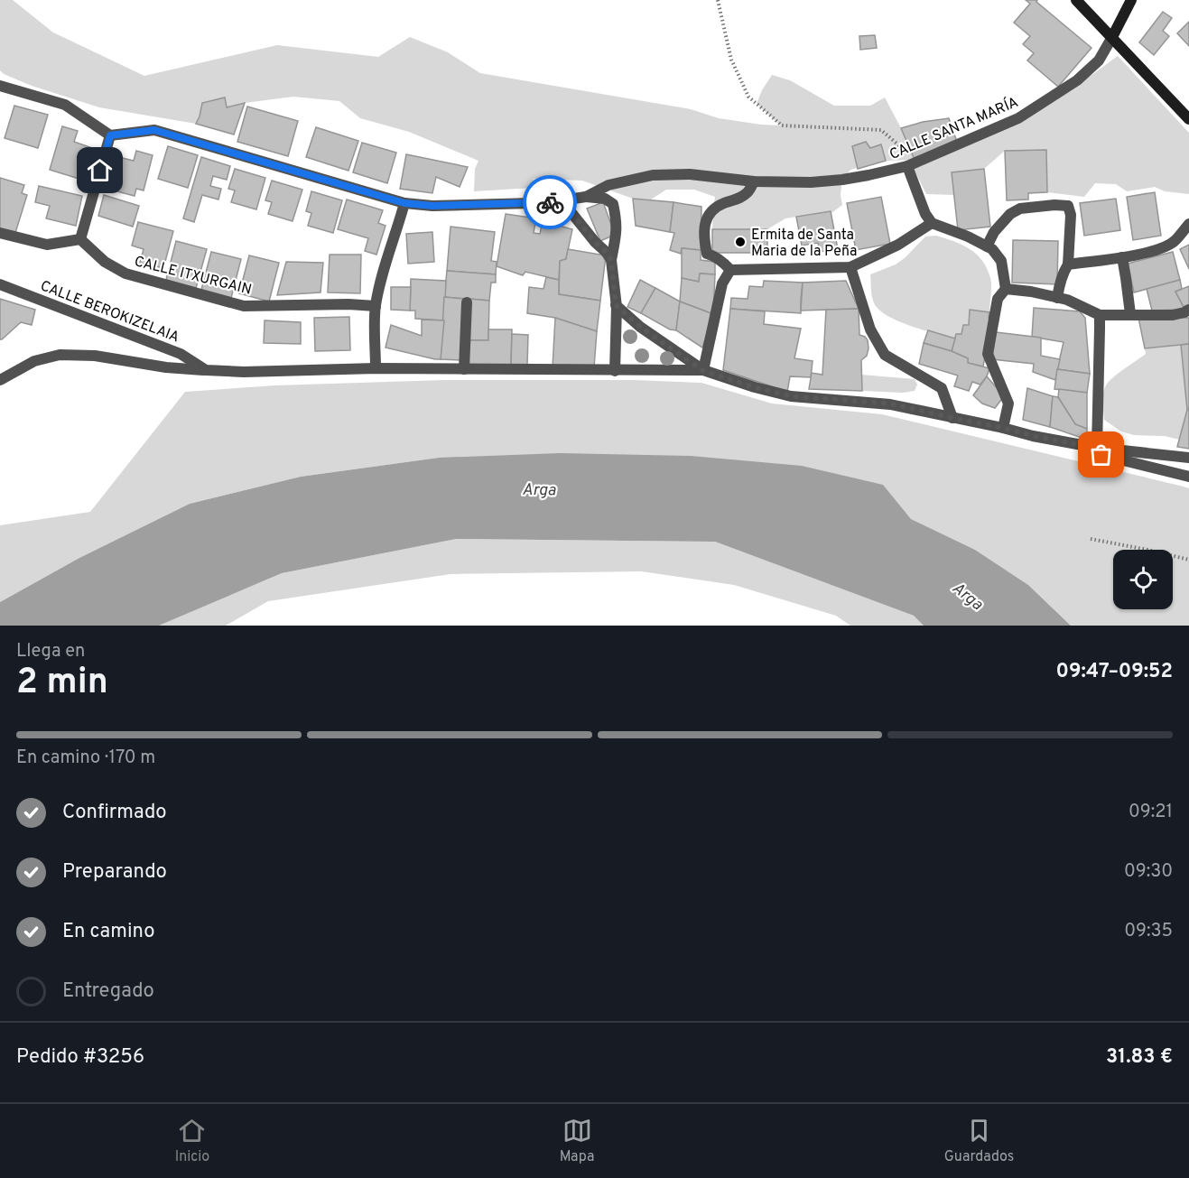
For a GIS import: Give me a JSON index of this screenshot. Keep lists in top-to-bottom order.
{
  "streets": {
    "street": ["CALLE SANTA MARÍA", "CALLE ITXURGAIN", "CALLE BEROKIZELAIA"]
  },
  "water": ["Arga"],
  "places": ["Ermita de Santa Maria de la Peña"],
  "page": {
    "heading": ["2 min", "Llega en", "09:47–09:52"],
    "panel": ["Pedido #3256", "31.83 €"],
    "bar": "En camino · 170 m",
    "list": [
      ["Confirmado", "09:21"],
      ["Preparando", "09:30"],
      ["En camino", "09:35"],
      "Entregado"
    ],
    "tabs": ["Inicio", "Mapa", "Guardados"]
  }
}
